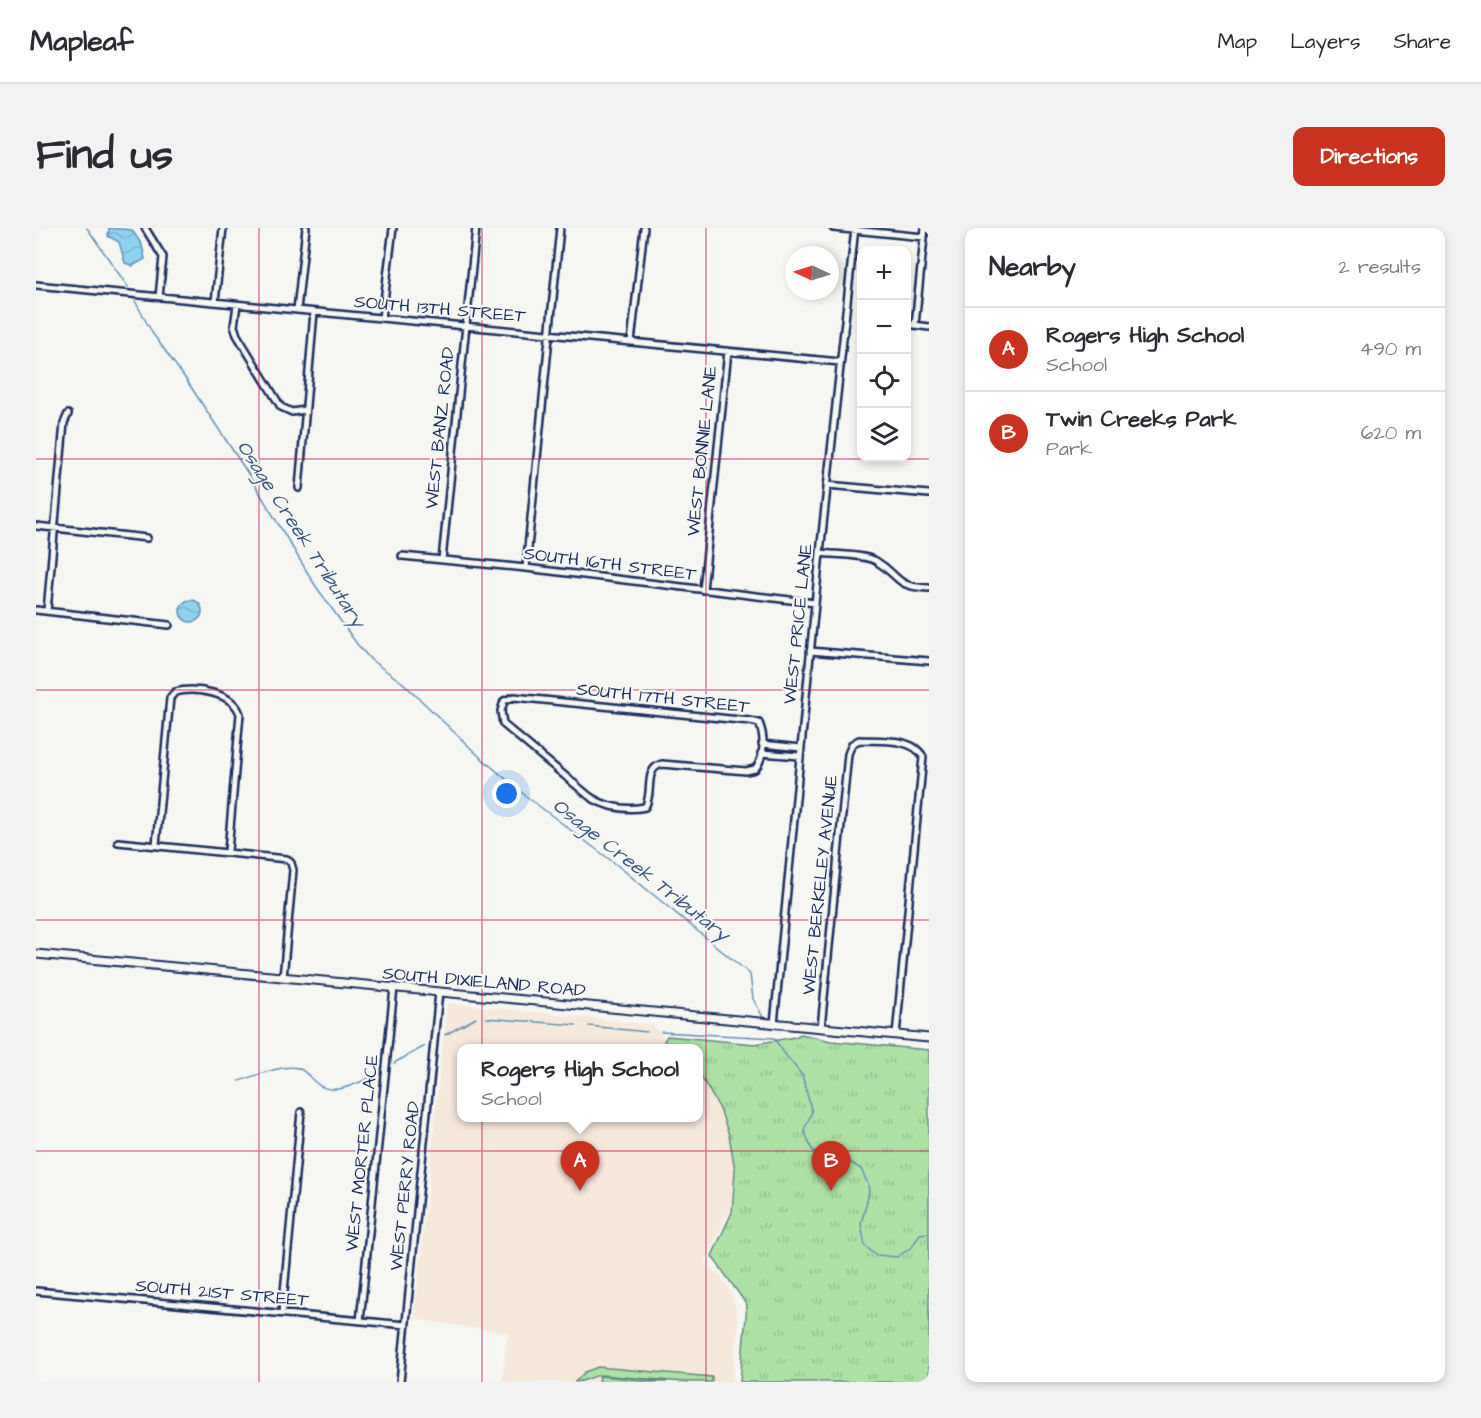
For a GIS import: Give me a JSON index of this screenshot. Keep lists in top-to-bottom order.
{
  "streets": {
    "main road": ["SOUTH DIXIELAND ROAD"],
    "street": [
      "SOUTH 13TH STREET",
      "WEST BANZ ROAD",
      "WEST BONNIE LANE",
      "SOUTH 16TH STREET",
      "WEST PRICE LANE",
      "SOUTH 17TH STREET",
      "WEST BERKELEY AVENUE",
      "WEST MORTER PLACE",
      "WEST PERRY ROAD",
      "SOUTH 21ST STREET"
    ]
  },
  "crossings": [
    ["SOUTH 13TH STREET", "WEST BANZ ROAD"],
    ["SOUTH 13TH STREET", "WEST BONNIE LANE"],
    ["SOUTH 13TH STREET", "WEST PRICE LANE"],
    ["WEST BANZ ROAD", "SOUTH 16TH STREET"],
    ["WEST BONNIE LANE", "SOUTH 16TH STREET"],
    ["SOUTH 16TH STREET", "WEST PRICE LANE"],
    ["WEST PRICE LANE", "SOUTH DIXIELAND ROAD"],
    ["WEST BERKELEY AVENUE", "SOUTH DIXIELAND ROAD"],
    ["SOUTH DIXIELAND ROAD", "WEST MORTER PLACE"],
    ["SOUTH DIXIELAND ROAD", "WEST PERRY ROAD"],
    ["WEST MORTER PLACE", "SOUTH 21ST STREET"],
    ["WEST PERRY ROAD", "SOUTH 21ST STREET"]
  ],
  "water": ["Osage Creek Tributary"],
  "north": "left",
  "page": {
    "header": "Mapleaf",
    "nav": ["Map", "Layers", "Share"],
    "title": "Find us",
    "buttons": "Directions",
    "heading": ["Nearby", "2 results"],
    "map_buttons": ["+", "−"],
    "list": [
      {
        "mark": "A",
        "name": "Rogers High School",
        "note": "School",
        "value": "490 m"
      },
      {
        "mark": "B",
        "name": "Twin Creeks Park",
        "note": "Park",
        "value": "620 m"
      }
    ],
    "popup": ["Rogers High School", "School"],
    "pins": ["A", "B"]
  }
}
